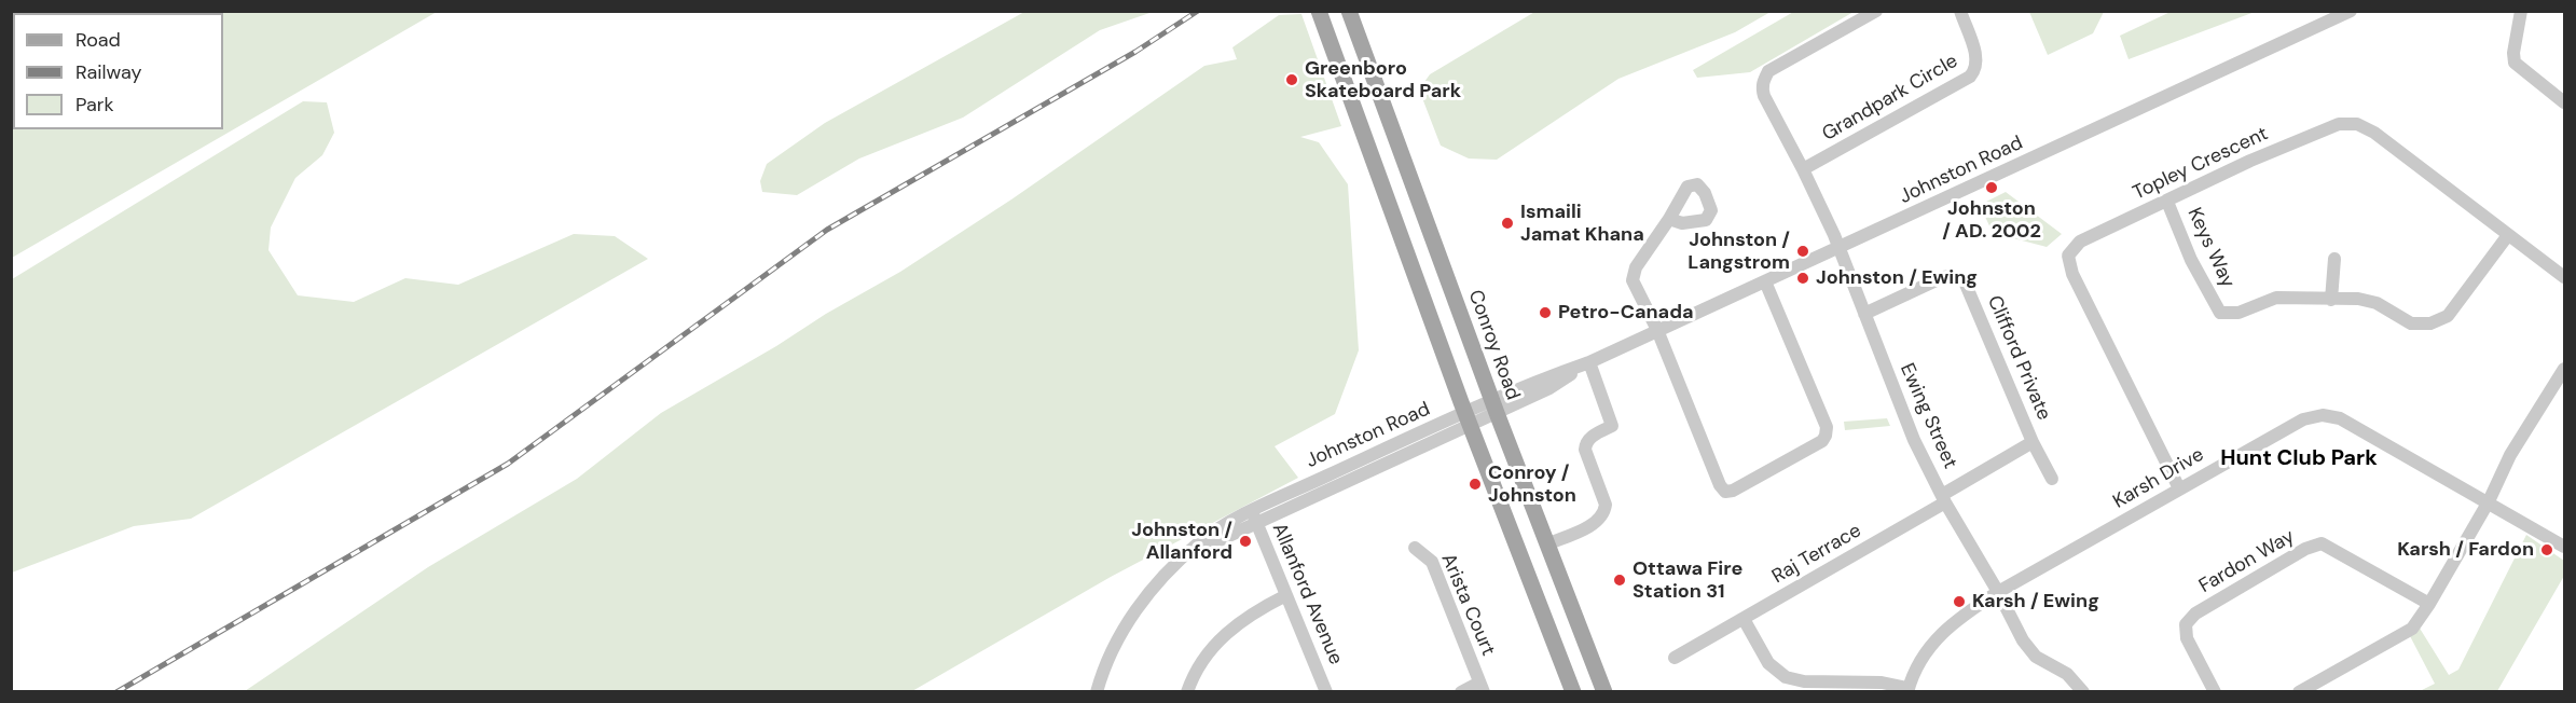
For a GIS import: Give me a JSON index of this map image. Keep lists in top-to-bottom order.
{
  "streets": {
    "main road": ["Conroy Road"],
    "street": [
      "Grandpark Circle",
      "Topley Crescent",
      "Johnston Road",
      "Keys Way",
      "Clifford Private",
      "Ewing Street",
      "Karsh Drive",
      "Raj Terrace",
      "Fardon Way",
      "Allanford Avenue",
      "Arista Court"
    ]
  },
  "crossings": [
    ["Topley Crescent", "Keys Way"],
    ["Topley Crescent", "Karsh Drive"],
    ["Johnston Road", "Conroy Road"],
    ["Johnston Road", "Ewing Street"],
    ["Johnston Road", "Allanford Avenue"],
    ["Clifford Private", "Ewing Street"],
    ["Clifford Private", "Raj Terrace"],
    ["Ewing Street", "Karsh Drive"],
    ["Ewing Street", "Raj Terrace"]
  ],
  "districts": ["Hunt Club Park"],
  "places": [
    "Greenboro Skateboard Park",
    "Johnston / AD. 2002",
    "Ismaili Jamat Khana",
    "Johnston / Langstrom",
    "Johnston / Ewing",
    "Petro-Canada",
    "Conroy / Johnston",
    "Johnston / Allanford",
    "Karsh / Fardon",
    "Ottawa Fire Station 31",
    "Karsh / Ewing"
  ],
  "legend": ["Road", "Railway", "Park"]
}
